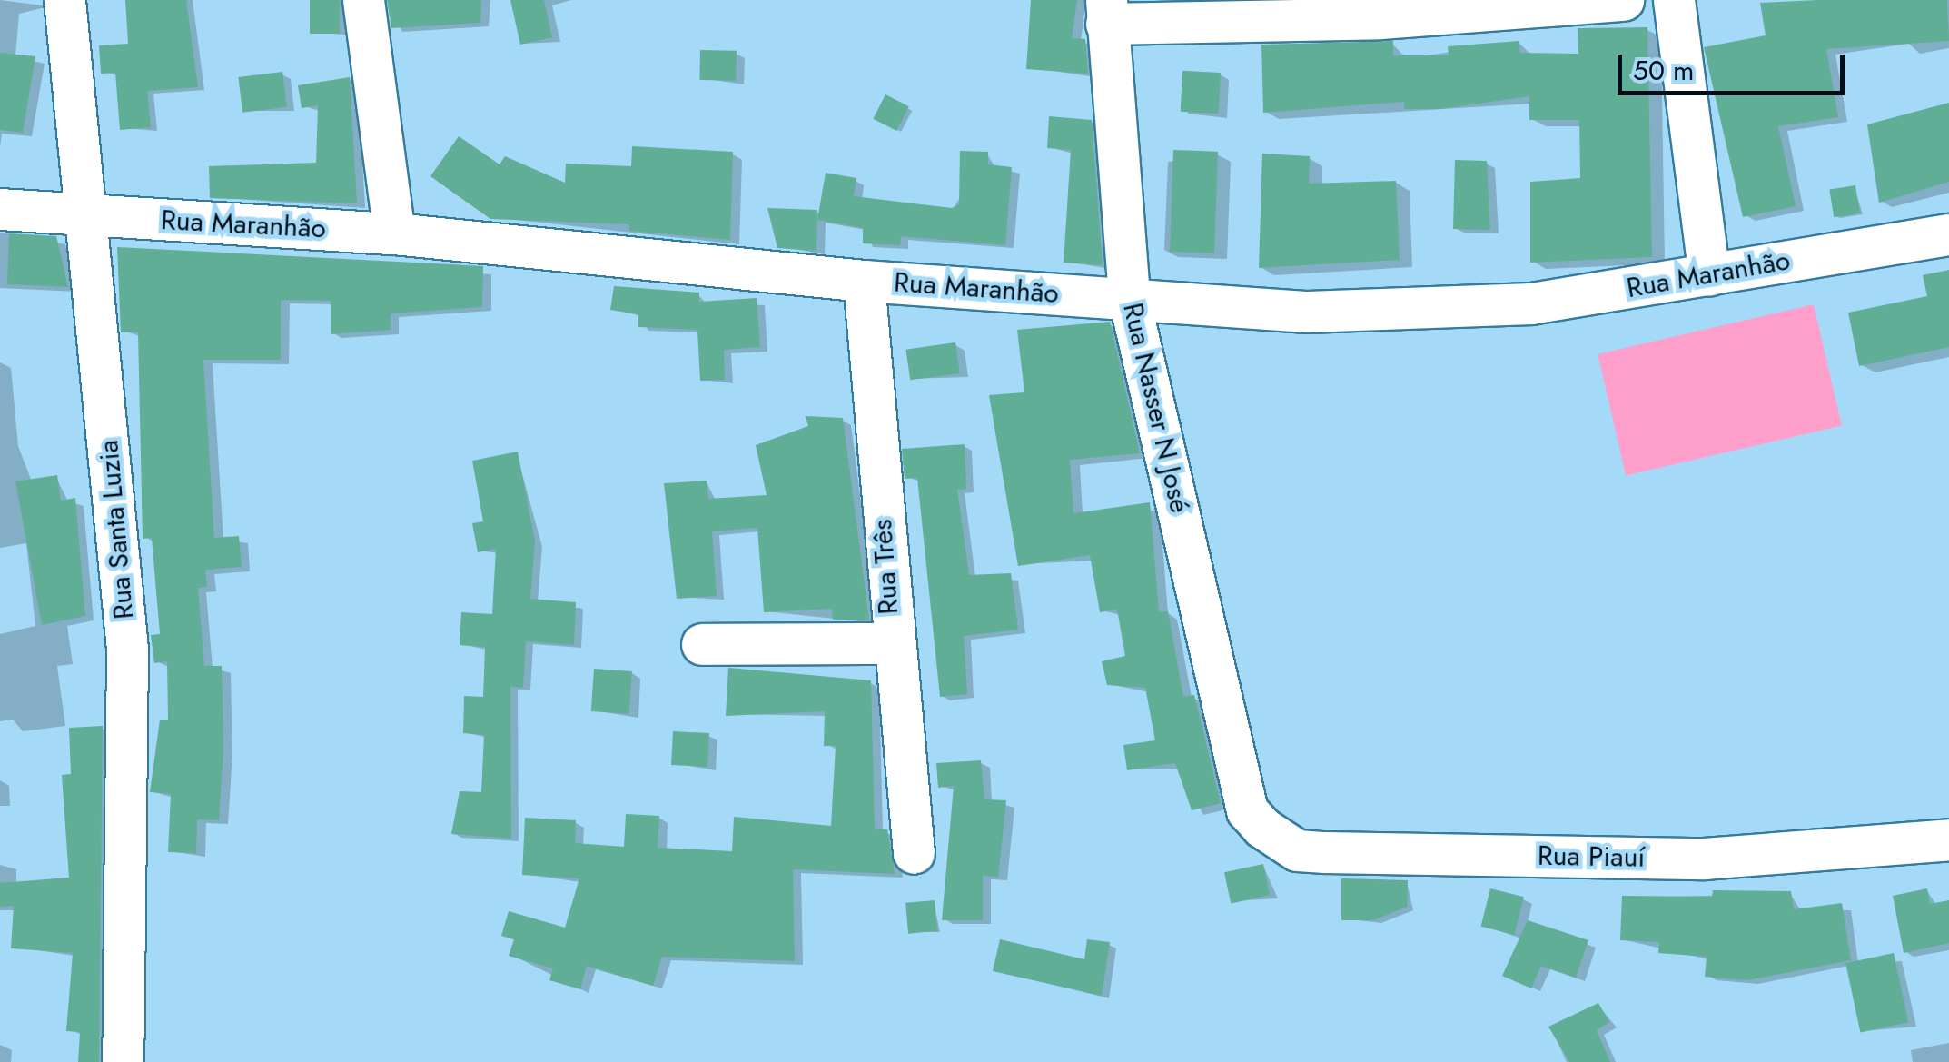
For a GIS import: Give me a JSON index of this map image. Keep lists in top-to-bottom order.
{
  "streets": {
    "street": [
      "Rua Maranhão",
      "Rua Nasser N José",
      "Rua Santa Luzia",
      "Rua Três",
      "Rua Piauí"
    ]
  },
  "crossings": [
    ["Rua Maranhão", "Rua Nasser N José"],
    ["Rua Maranhão", "Rua Santa Luzia"],
    ["Rua Maranhão", "Rua Três"],
    ["Rua Nasser N José", "Rua Piauí"]
  ],
  "scale_bar": "50 m"
}
